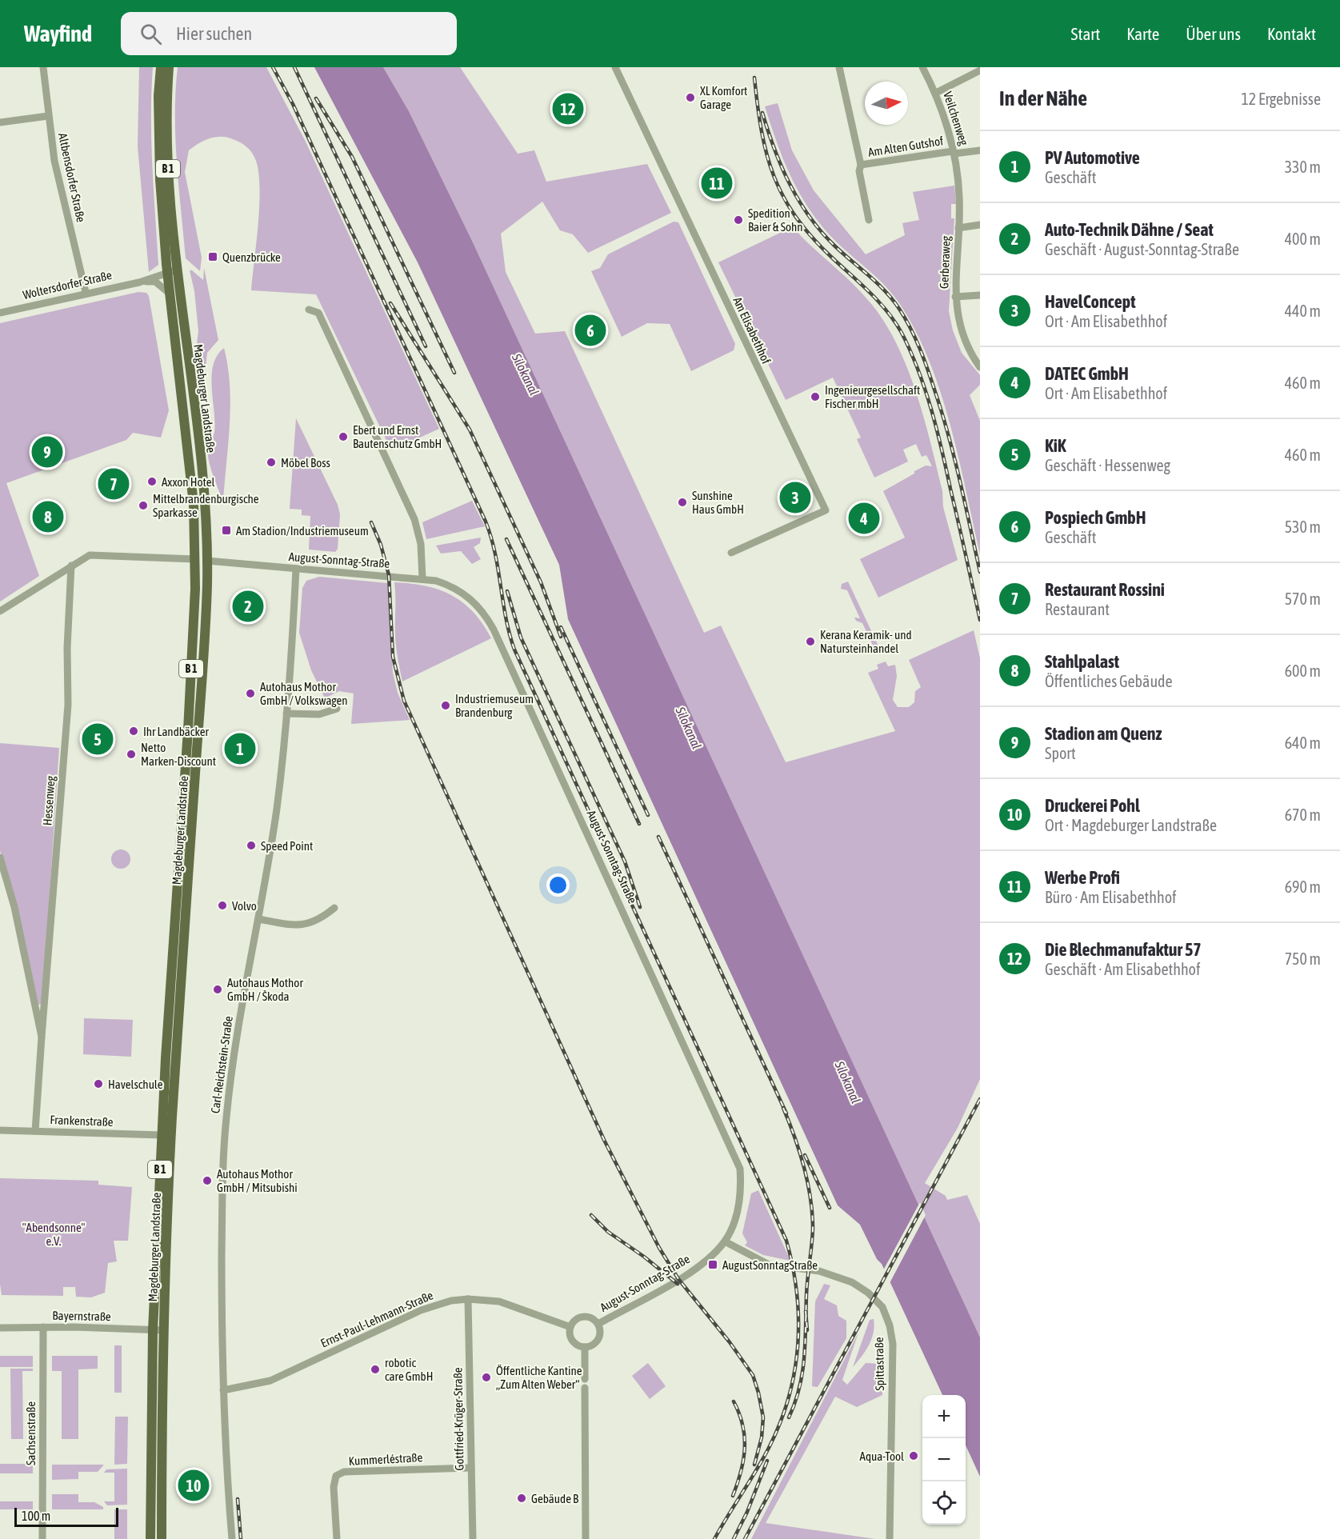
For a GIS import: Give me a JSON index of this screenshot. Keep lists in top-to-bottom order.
{
  "streets": {
    "main road": ["B 1", "Magdeburger Landstraße"],
    "street": [
      "Veilchenweg",
      "Am Alten Gutshof",
      "Altbensdorfer Straße",
      "Gerberaweg",
      "Woltersdorfer Straße",
      "Am Elisabethhof",
      "August-Sonntag-Straße",
      "Hessenweg",
      "Carl-Reichstein-Straße",
      "Frankenstraße",
      "Bayernstraße",
      "Ernst-Paul-Lehmann-Straße",
      "Spittastraße",
      "Gottfried-Krüger-Straße",
      "Sachsenstraße",
      "Kummerléstraße"
    ]
  },
  "crossings": [
    ["Veilchenweg", "Am Alten Gutshof"],
    ["Veilchenweg", "Gerberaweg"],
    ["Am Alten Gutshof", "Gerberaweg"],
    ["Altbensdorfer Straße", "Woltersdorfer Straße"],
    ["Woltersdorfer Straße", "Magdeburger Landstraße"],
    ["Magdeburger Landstraße", "August-Sonntag-Straße"],
    ["Magdeburger Landstraße", "Frankenstraße"],
    ["Magdeburger Landstraße", "Bayernstraße"],
    ["August-Sonntag-Straße", "Carl-Reichstein-Straße"],
    ["August-Sonntag-Straße", "Ernst-Paul-Lehmann-Straße"],
    ["August-Sonntag-Straße", "Spittastraße"],
    ["Hessenweg", "Frankenstraße"],
    ["Carl-Reichstein-Straße", "Ernst-Paul-Lehmann-Straße"],
    ["Bayernstraße", "Sachsenstraße"],
    ["Ernst-Paul-Lehmann-Straße", "Gottfried-Krüger-Straße"],
    ["Gottfried-Krüger-Straße", "Kummerléstraße"]
  ],
  "water": ["Silokanal"],
  "parks": ["\"Abendsonne\" e.V."],
  "places": {
    "other": [
      "XL Komfort Garage",
      "Spedition Baier & Sohn",
      "Ingenieurgesellschaft Fischer mbH",
      "Ebert und Ernst Bautenschutz GmbH",
      "Möbel Boss",
      "Axxon Hotel",
      "Sunshine Haus GmbH",
      "Mittelbrandenburgische Sparkasse",
      "Kerana Keramik- und Natursteinhandel",
      "Autohaus Mothor GmbH / Volkswagen",
      "Industriemuseum Brandenburg",
      "Ihr Landbäcker",
      "Netto Marken-Discount",
      "Speed Point",
      "Volvo",
      "Autohaus Mothor GmbH / Škoda",
      "Havelschule",
      "Autohaus Mothor GmbH / Mitsubishi",
      "robotic care GmbH",
      "Öffentliche Kantine „Zum Alten Weber“",
      "Aqua-Tool",
      "Gebäude B"
    ],
    "transit": ["Quenzbrücke", "Am Stadion/Industriemuseum", "AugustSonntagStraße"]
  },
  "scale_bar": "100 m",
  "north": "right",
  "page": {
    "header": "Wayfind",
    "search": "Hier suchen",
    "nav": [
      "Start",
      "Karte",
      "Über uns",
      "Kontakt"
    ],
    "heading": ["In der Nähe", "12 Ergebnisse"],
    "pins": [
      "12",
      "11",
      "6",
      "9",
      "7",
      "3",
      "8",
      "4",
      "2",
      "5",
      "1",
      "10"
    ],
    "list": [
      {
        "mark": "1",
        "name": "PV Automotive",
        "note": "Geschäft",
        "value": "330 m"
      },
      {
        "mark": "2",
        "name": "Auto-Technik Dähne / Seat",
        "note": "Geschäft · August-Sonntag-Straße",
        "value": "400 m"
      },
      {
        "mark": "3",
        "name": "HavelConcept",
        "note": "Ort · Am Elisabethhof",
        "value": "440 m"
      },
      {
        "mark": "4",
        "name": "DATEC GmbH",
        "note": "Ort · Am Elisabethhof",
        "value": "460 m"
      },
      {
        "mark": "5",
        "name": "KiK",
        "note": "Geschäft · Hessenweg",
        "value": "460 m"
      },
      {
        "mark": "6",
        "name": "Pospiech GmbH",
        "note": "Geschäft",
        "value": "530 m"
      },
      {
        "mark": "7",
        "name": "Restaurant Rossini",
        "note": "Restaurant",
        "value": "570 m"
      },
      {
        "mark": "8",
        "name": "Stahlpalast",
        "note": "Öffentliches Gebäude",
        "value": "600 m"
      },
      {
        "mark": "9",
        "name": "Stadion am Quenz",
        "note": "Sport",
        "value": "640 m"
      },
      {
        "mark": "10",
        "name": "Druckerei Pohl",
        "note": "Ort · Magdeburger Landstraße",
        "value": "670 m"
      },
      {
        "mark": "11",
        "name": "Werbe Profi",
        "note": "Büro · Am Elisabethhof",
        "value": "690 m"
      },
      {
        "mark": "12",
        "name": "Die Blechmanufaktur 57",
        "note": "Geschäft · Am Elisabethhof",
        "value": "750 m"
      }
    ],
    "map_buttons": ["+", "−"],
    "scale": "100 m"
  }
}
